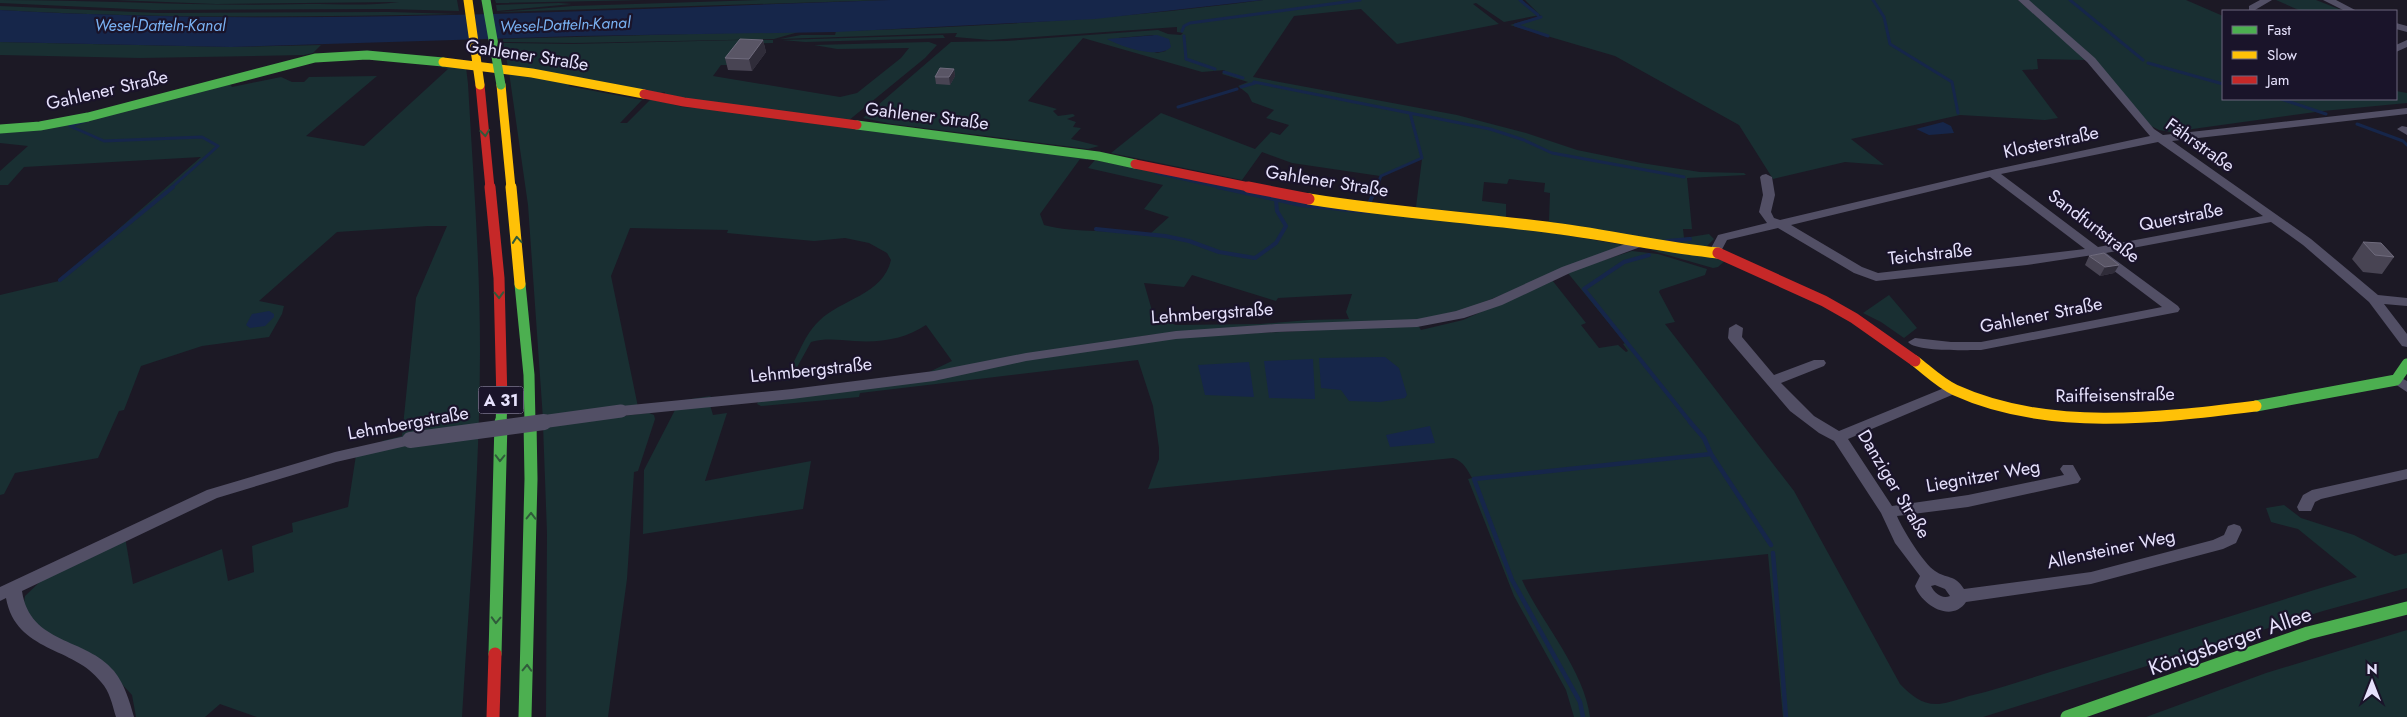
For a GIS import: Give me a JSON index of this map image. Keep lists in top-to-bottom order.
{
  "streets": {
    "main road": [
      "Gahlener Straße",
      "Raiffeisenstraße",
      "A 31",
      "Königsberger Allee"
    ],
    "street": [
      "Klosterstraße",
      "Fährstraße",
      "Querstraße",
      "Sandfurtstraße",
      "Teichstraße",
      "Lehmbergstraße",
      "Liegnitzer Weg",
      "Danziger Straße",
      "Allensteiner Weg"
    ]
  },
  "crossings": [
    ["Gahlener Straße", "Klosterstraße"],
    ["Gahlener Straße", "Sandfurtstraße"],
    ["Gahlener Straße", "Lehmbergstraße"],
    ["Gahlener Straße", "Raiffeisenstraße"],
    ["Klosterstraße", "Fährstraße"],
    ["Klosterstraße", "Sandfurtstraße"],
    ["Klosterstraße", "Teichstraße"],
    ["Fährstraße", "Querstraße"],
    ["Querstraße", "Sandfurtstraße"],
    ["Querstraße", "Teichstraße"],
    ["Sandfurtstraße", "Teichstraße"],
    ["Raiffeisenstraße", "Danziger Straße"],
    ["Liegnitzer Weg", "Danziger Straße"],
    ["Danziger Straße", "Allensteiner Weg"]
  ],
  "water": ["Wesel-Datteln-Kanal"],
  "legend": ["Fast", "Slow", "Jam"],
  "north": "top"
}
